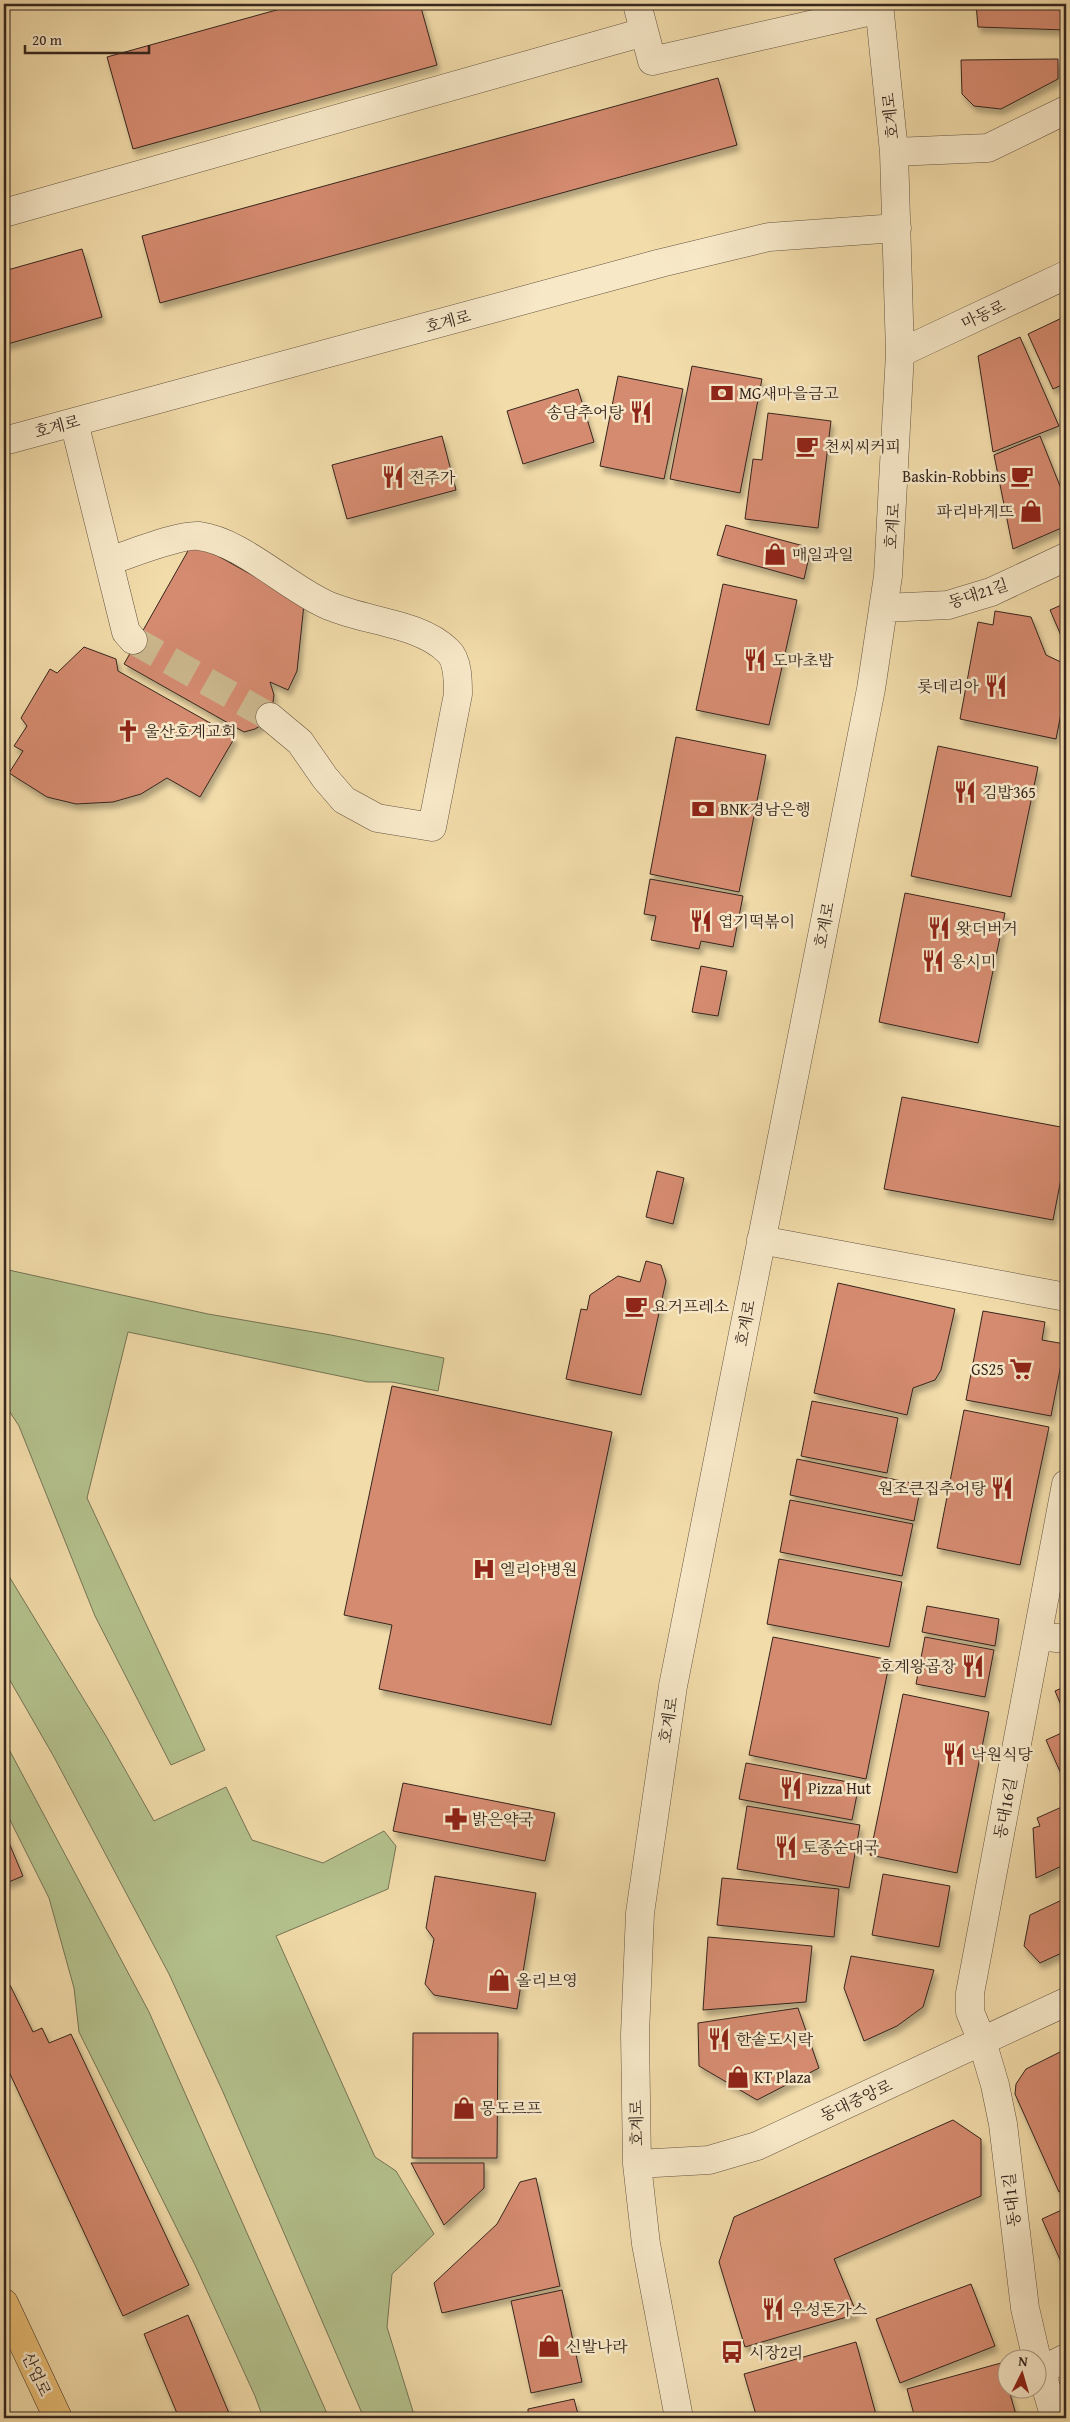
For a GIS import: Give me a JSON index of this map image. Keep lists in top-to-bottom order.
{
  "streets": {
    "main road": ["산업로"],
    "street": [
      "호계로",
      "마동로",
      "동대21길",
      "동대16길",
      "동대중앙로",
      "동대1길"
    ]
  },
  "crossings": [
    ["호계로", "마동로"],
    ["호계로", "동대21길"],
    ["호계로", "동대중앙로"],
    ["동대16길", "동대중앙로"],
    ["동대16길", "동대1길"],
    ["동대중앙로", "동대1길"]
  ],
  "places": {
    "bank": ["MG새마을금고", "BNK경남은행"],
    "restaurant": [
      "송담추어탕",
      "전주가",
      "도마초밥",
      "롯데리아",
      "김밥365",
      "엽기떡볶이",
      "왓더버거",
      "옹시미",
      "원조큰집추어탕",
      "호계왕곱창",
      "낙원식당",
      "Pizza Hut",
      "토종순대국",
      "한솥도시락",
      "우성돈가스"
    ],
    "cafe": ["천씨씨커피", "Baskin-Robbins", "요거프레소"],
    "shop": [
      "파리바게뜨",
      "매일과일",
      "올리브영",
      "KT Plaza",
      "몽도르프",
      "신발나라"
    ],
    "church": ["울산호계교회"],
    "supermarket": ["GS25"],
    "hospital": ["엘리야병원"],
    "pharmacy": ["밝은약국"],
    "bus stop": ["시장2리"]
  },
  "scale_bar": "20 m",
  "north": "top"
}
